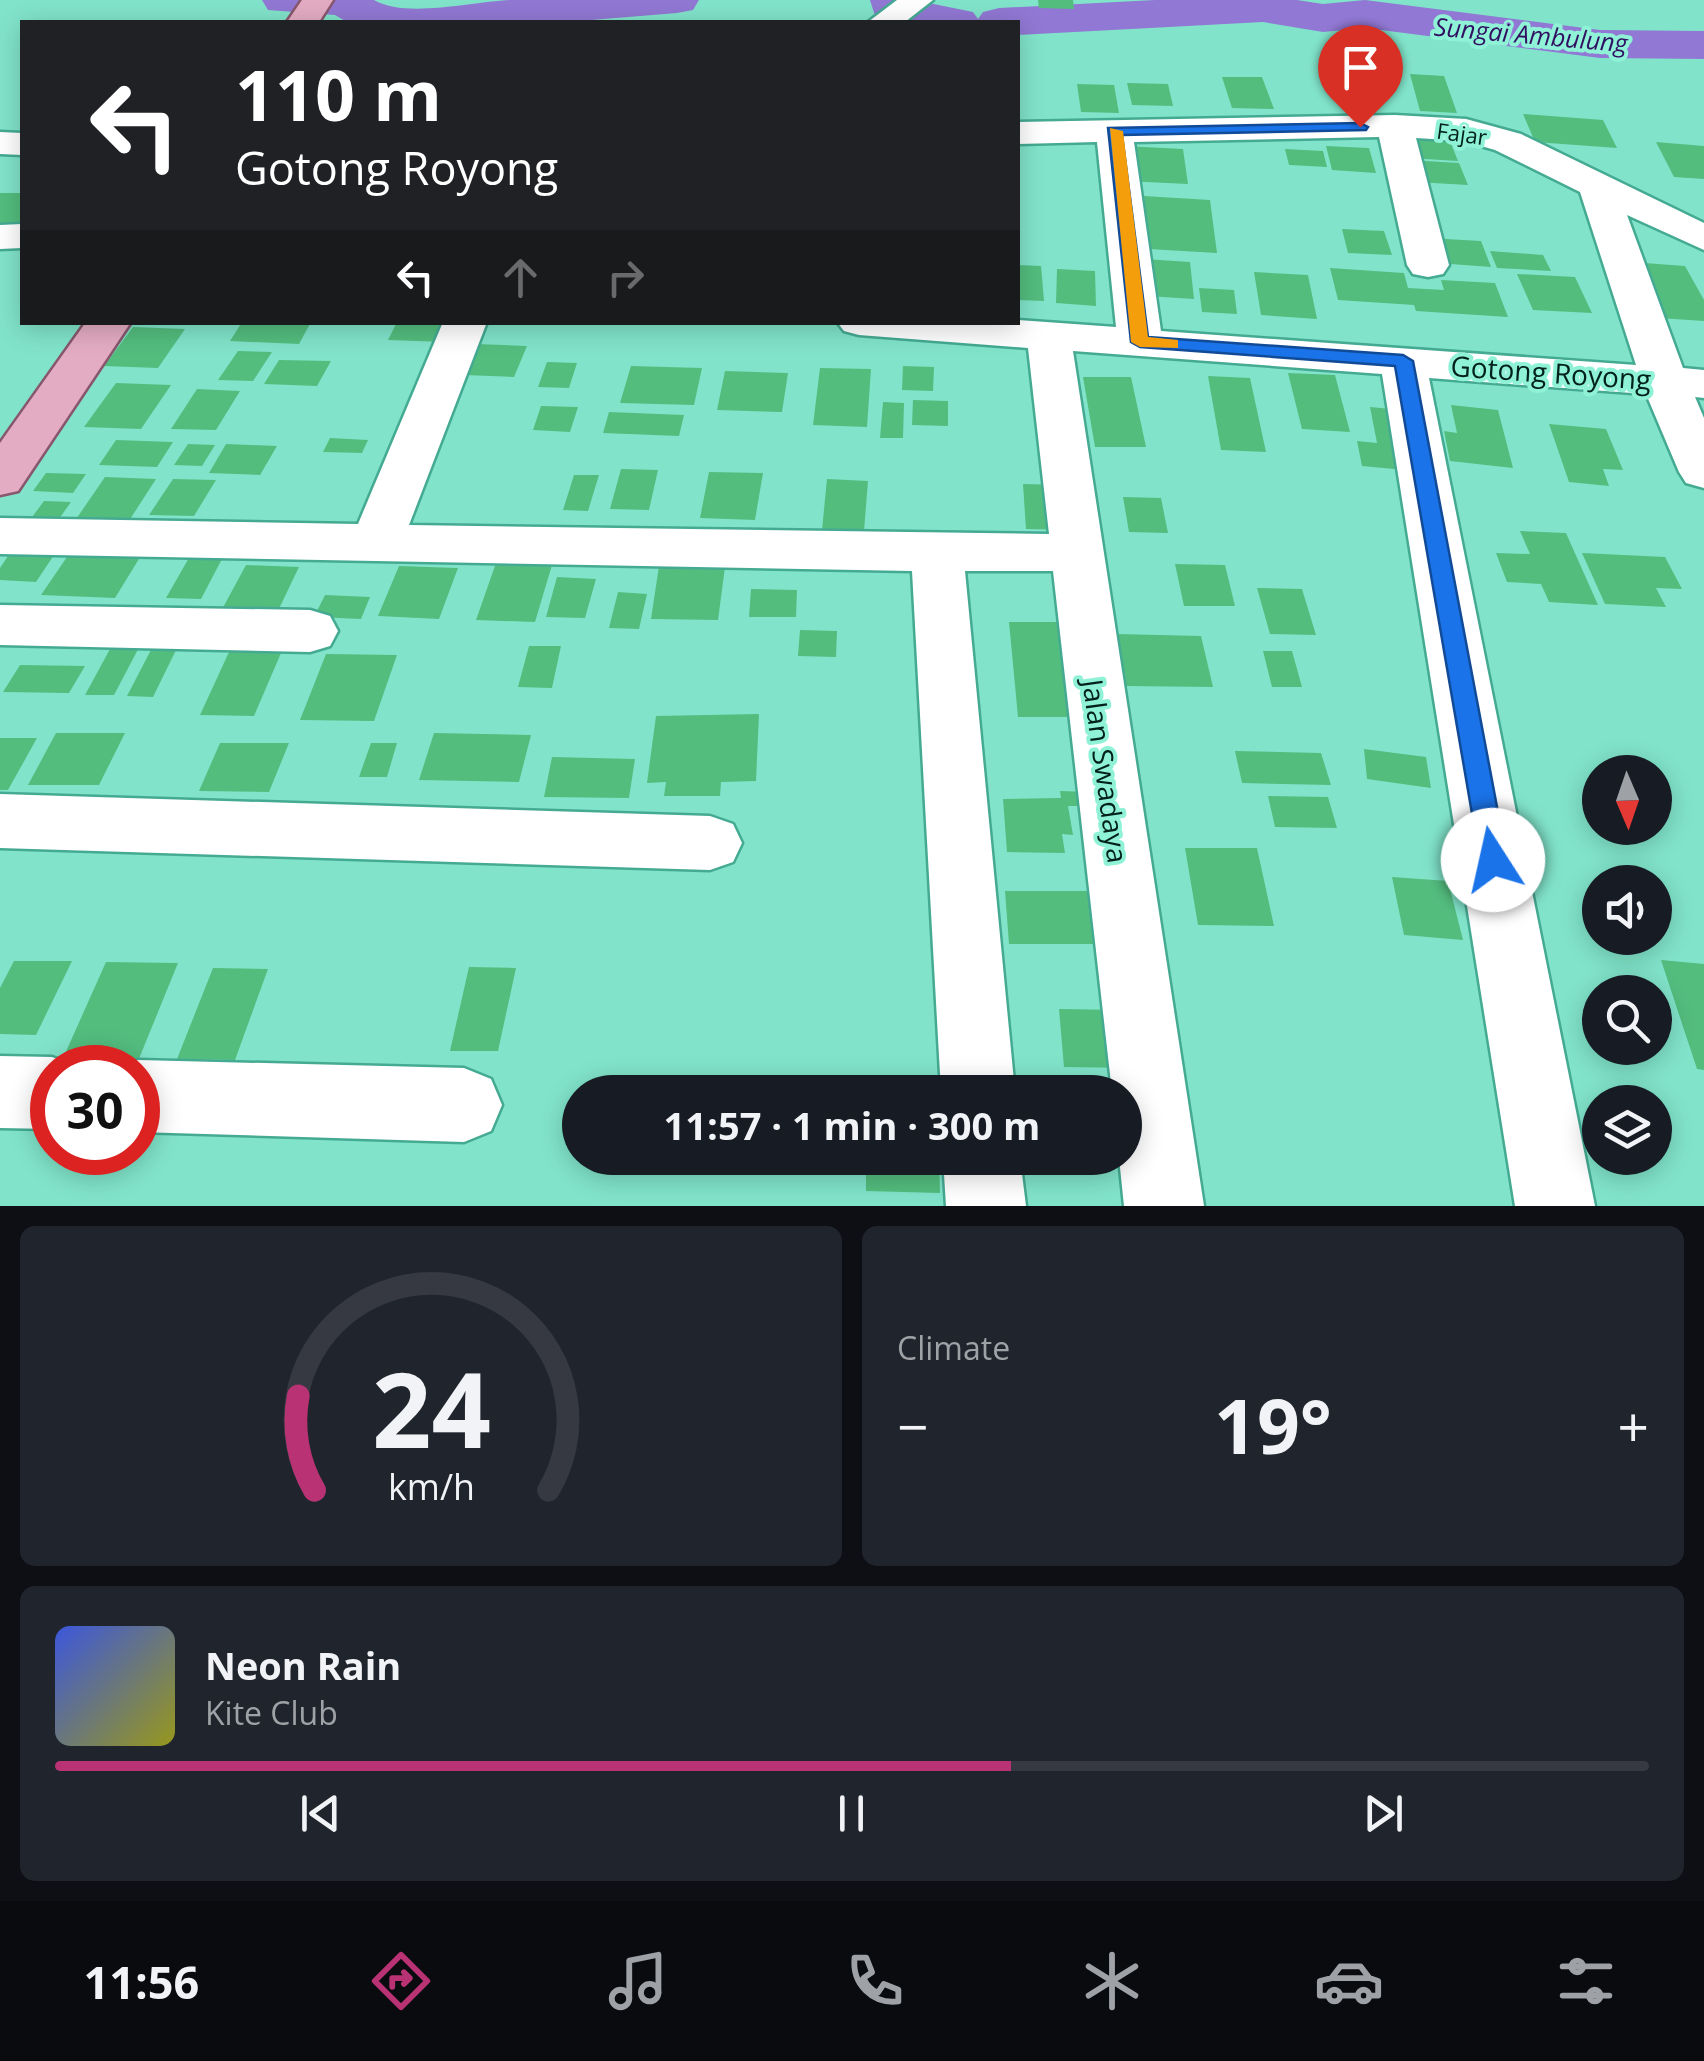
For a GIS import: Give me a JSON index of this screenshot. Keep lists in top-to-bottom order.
{
  "streets": {
    "street": ["Fajar", "Gotong Royong", "Jalan Swadaya"]
  },
  "crossings": [
    ["Gotong Royong", "Jalan Swadaya"]
  ],
  "water": ["Sungai Ambulung"],
  "north": "bottom",
  "page": {
    "turn": ["110 m", "Gotong Royong"],
    "limit": "30",
    "trip": "11:57 · 1 min · 300 m",
    "tile": "Climate",
    "heat": ["−", "19°", "+"],
    "song": ["Neon Rain", "Kite Club"],
    "tabs": "11:56",
    "gauge": ["24", "km/h"]
  }
}
